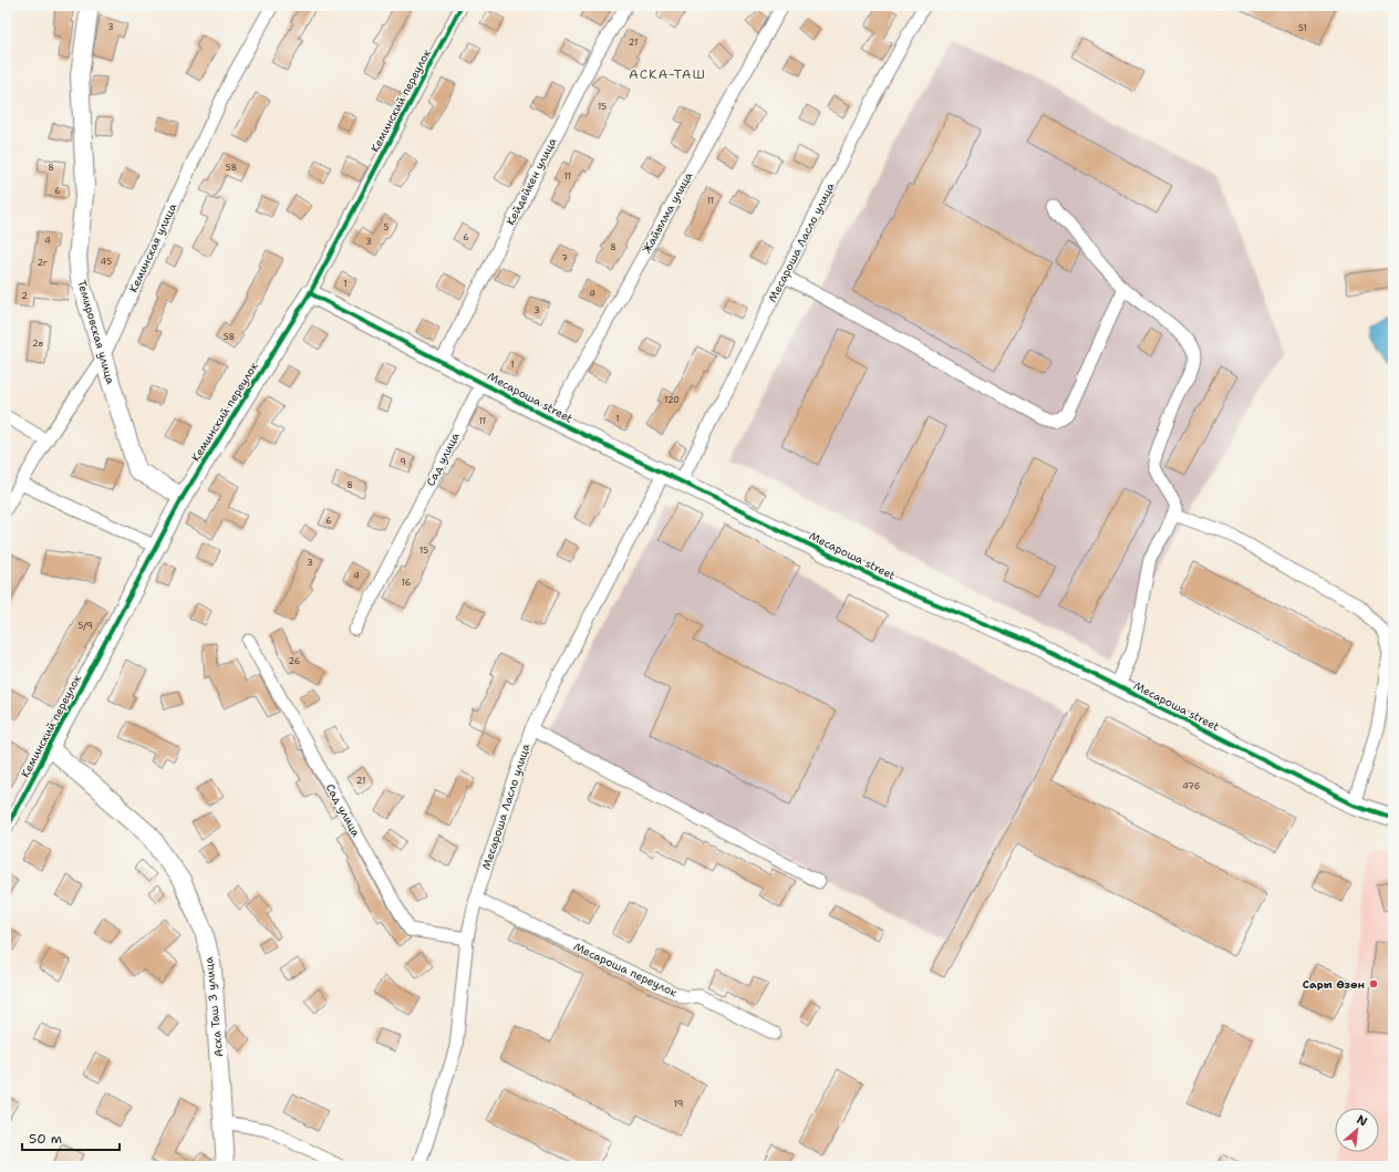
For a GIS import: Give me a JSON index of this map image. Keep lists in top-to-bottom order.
{
  "streets": {
    "street": [
      "Кеминский переулок",
      "Кейдейкен улица",
      "Жайылма улица",
      "Месароша Ласло улица",
      "Кеминская улица",
      "Темировская улица",
      "Месароша street",
      "Сад улица",
      "Месароша переулок",
      "Аска Таш 3 улица"
    ]
  },
  "crossings": [
    ["Кеминский переулок", "Темировская улица"],
    ["Кеминский переулок", "Месароша street"],
    ["Кеминский переулок", "Аска Таш 3 улица"],
    ["Кейдейкен улица", "Месароша street"],
    ["Жайылма улица", "Месароша street"],
    ["Месароша Ласло улица", "Месароша street"],
    ["Месароша Ласло улица", "Сад улица"],
    ["Месароша Ласло улица", "Месароша переулок"],
    ["Кеминская улица", "Темировская улица"],
    ["Месароша street", "Сад улица"]
  ],
  "districts": ["АСКА-ТАШ"],
  "places": ["Сары Өзөн"],
  "house_numbers": [
    "3",
    "51",
    "21",
    "15",
    "8",
    "58",
    "11",
    "6",
    "11",
    "5",
    "6",
    "4",
    "3",
    "8",
    "7",
    "45",
    "2г",
    "1",
    "4",
    "2",
    "3",
    "58",
    "2в",
    "1",
    "120",
    "1",
    "11",
    "9",
    "8",
    "6",
    "15",
    "3",
    "4",
    "16",
    "5/9",
    "26",
    "21",
    "47б",
    "19"
  ],
  "scale_bar": "50 m",
  "north": "top right"
}
